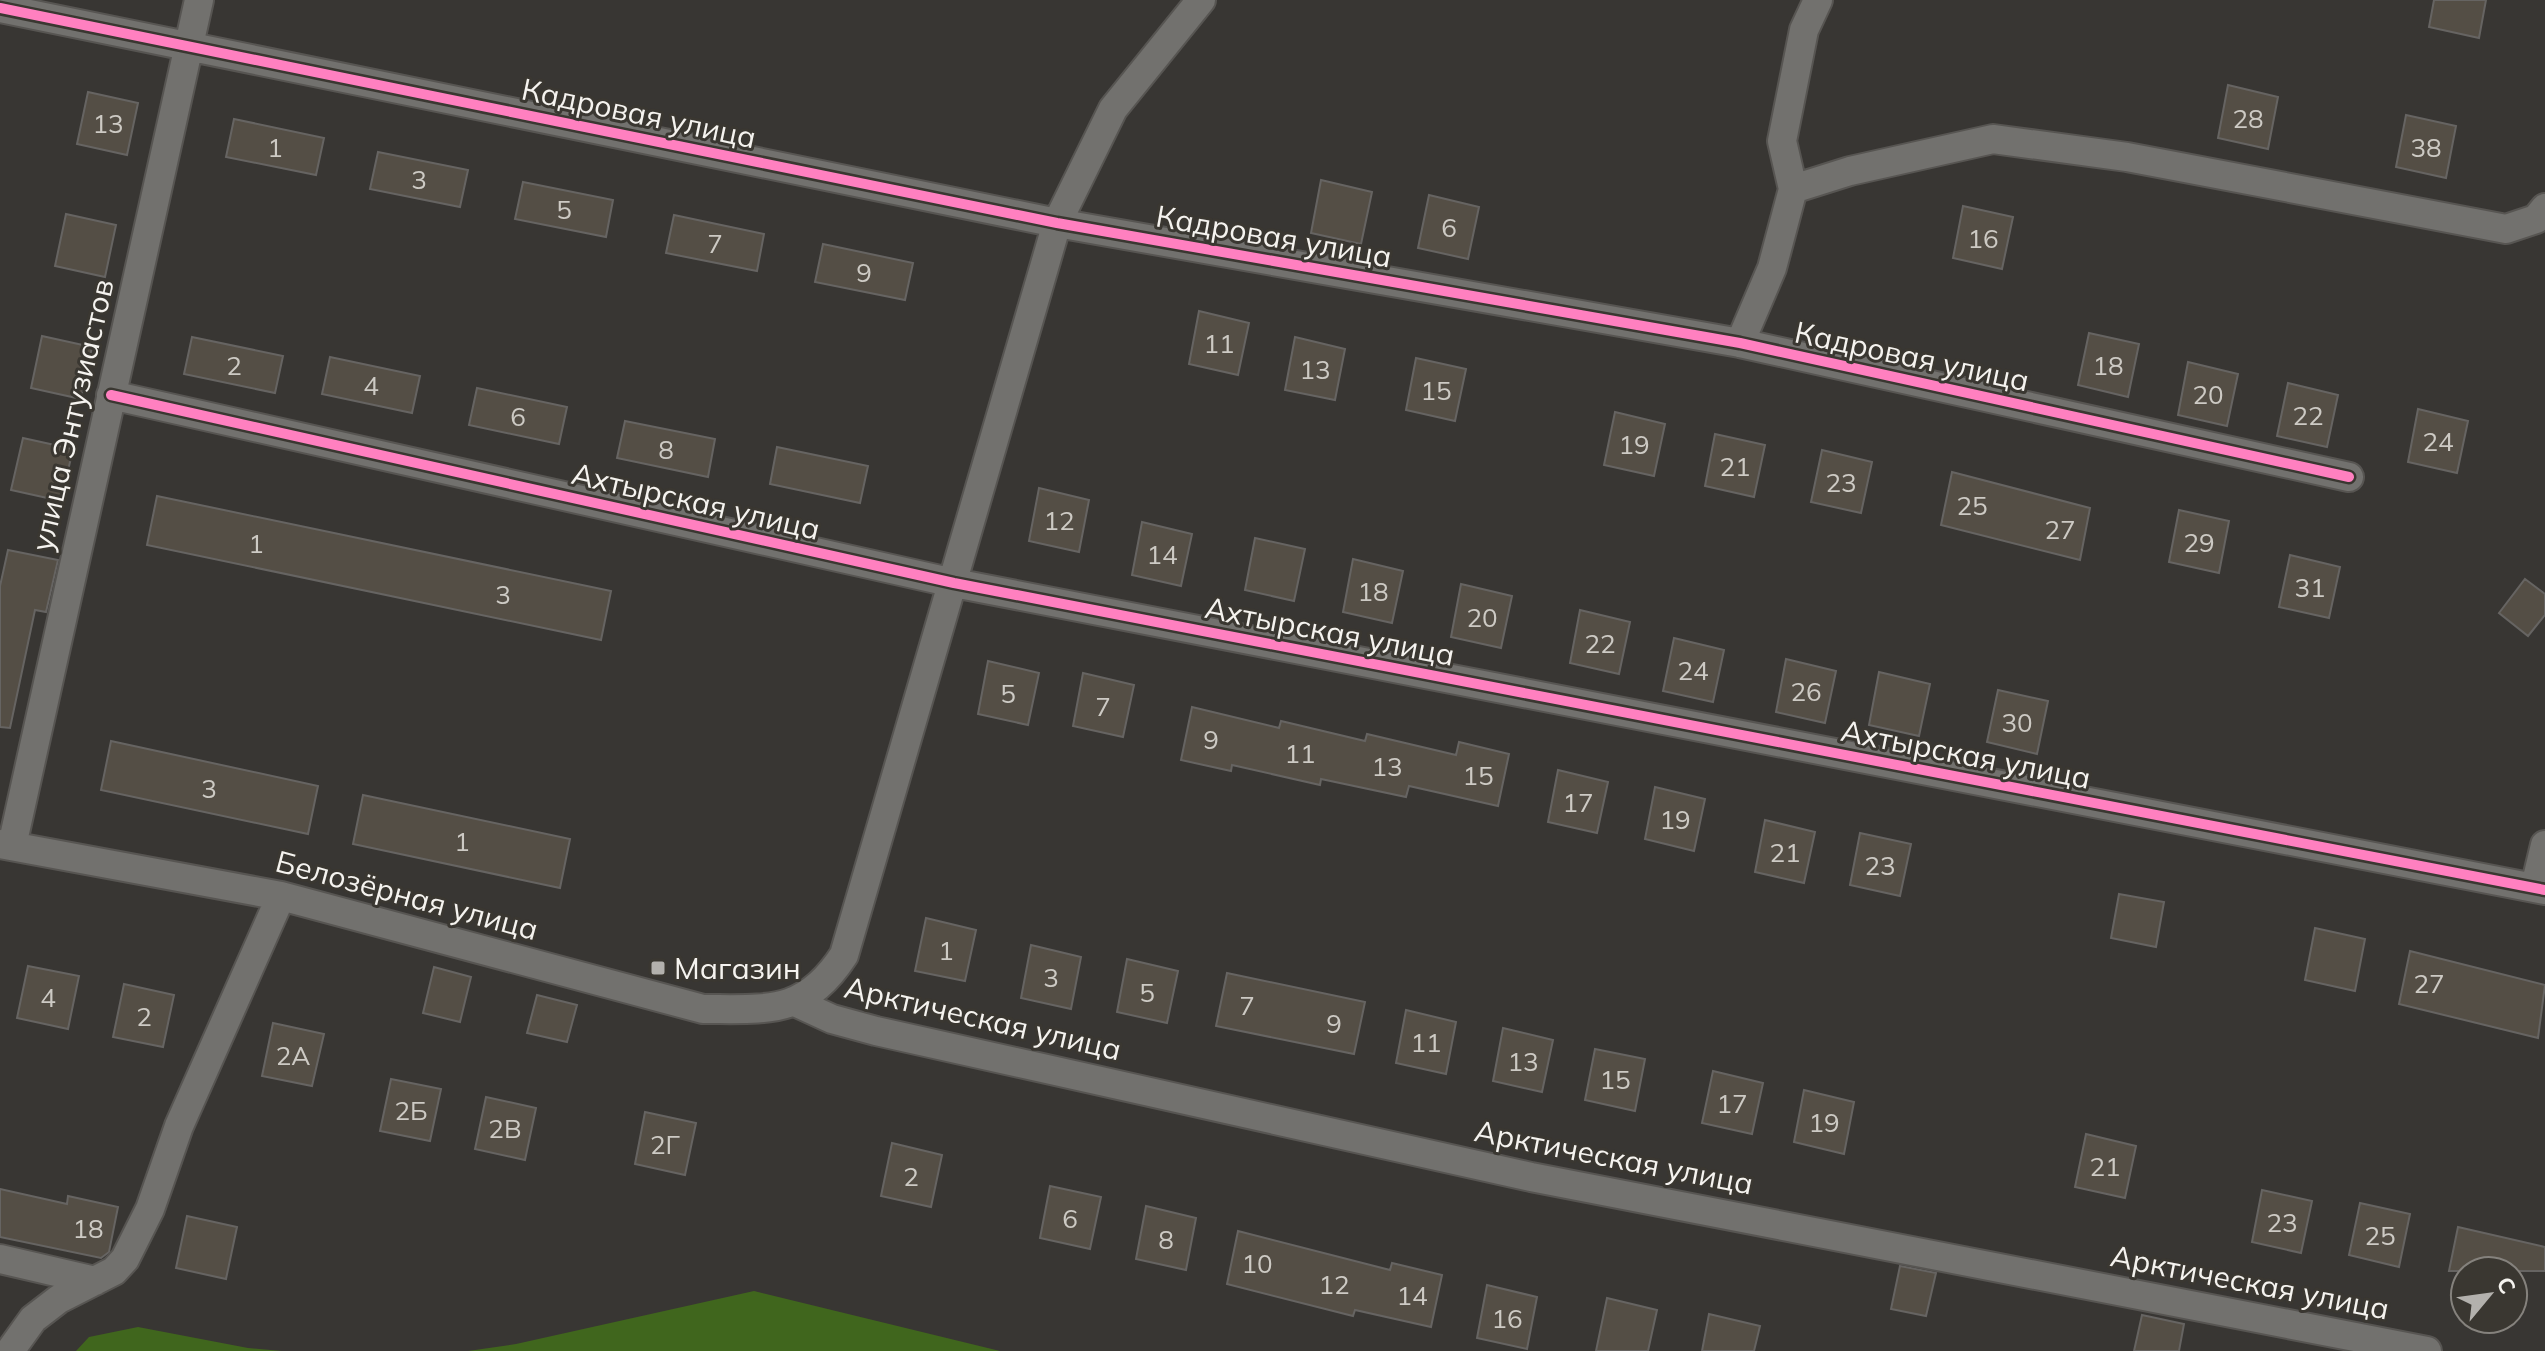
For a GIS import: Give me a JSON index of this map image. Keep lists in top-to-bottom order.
{
  "streets": {
    "street": [
      "Кадровая улица",
      "улица Энтузиастов",
      "Ахтырская улица",
      "Белозёрная улица",
      "Арктическая улица"
    ]
  },
  "crossings": [
    ["Кадровая улица", "улица Энтузиастов"],
    ["улица Энтузиастов", "Ахтырская улица"],
    ["улица Энтузиастов", "Белозёрная улица"],
    ["Белозёрная улица", "Арктическая улица"]
  ],
  "places": {
    "transit": ["Магазин"]
  },
  "house_numbers": [
    "28",
    "13",
    "1",
    "38",
    "3",
    "5",
    "6",
    "16",
    "7",
    "9",
    "11",
    "2",
    "18",
    "13",
    "4",
    "15",
    "20",
    "22",
    "6",
    "24",
    "19",
    "8",
    "21",
    "23",
    "25",
    "12",
    "27",
    "29",
    "1",
    "14",
    "31",
    "18",
    "3",
    "20",
    "22",
    "24",
    "26",
    "5",
    "7",
    "30",
    "9",
    "11",
    "13",
    "15",
    "3",
    "17",
    "19",
    "1",
    "21",
    "23",
    "1",
    "3",
    "27",
    "5",
    "4",
    "7",
    "2",
    "9",
    "11",
    "2А",
    "13",
    "15",
    "17",
    "2Б",
    "19",
    "2В",
    "2Г",
    "21",
    "2",
    "6",
    "23",
    "18",
    "25",
    "8",
    "10",
    "12",
    "14",
    "16"
  ],
  "north": "top right"
}
